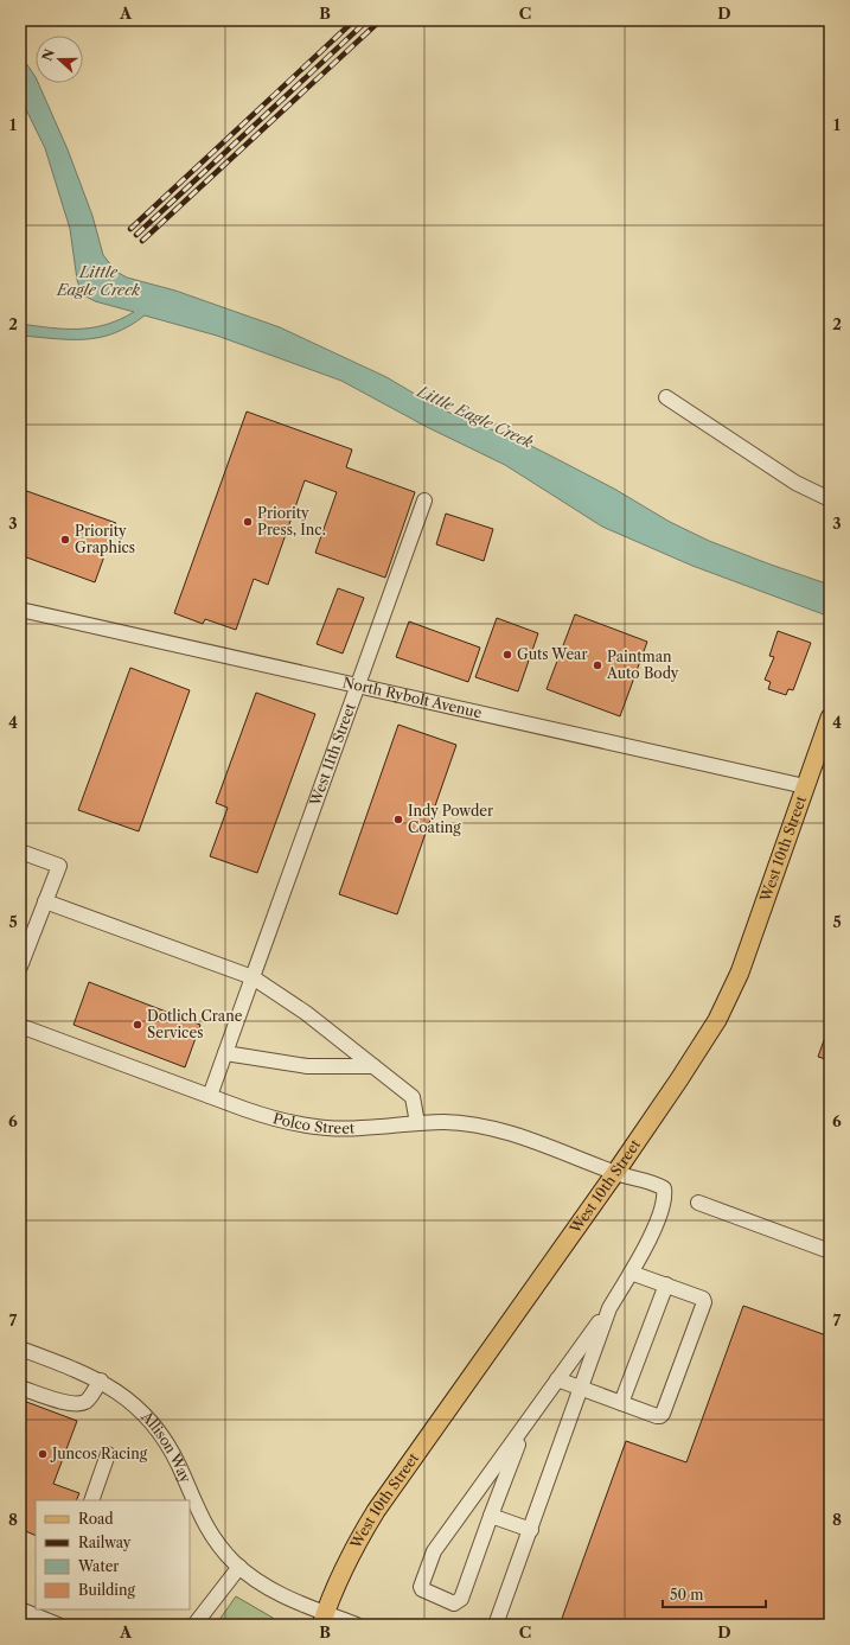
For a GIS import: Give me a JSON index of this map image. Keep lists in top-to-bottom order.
{
  "streets": {
    "main road": ["West 10th Street"],
    "street": [
      "North Rybolt Avenue",
      "West 11th Street",
      "Polco Street",
      "Allison Way"
    ]
  },
  "crossings": [
    ["North Rybolt Avenue", "West 11th Street"],
    ["North Rybolt Avenue", "West 10th Street"],
    ["West 11th Street", "Polco Street"],
    ["West 10th Street", "Polco Street"],
    ["West 10th Street", "Allison Way"]
  ],
  "water": ["Little Eagle Creek"],
  "places": [
    "Priority Press, Inc.",
    "Priority Graphics",
    "Guts Wear",
    "Paintman Auto Body",
    "Indy Powder Coating",
    "Dotlich Crane Services",
    "Juncos Racing"
  ],
  "legend": [
    "Road",
    "Railway",
    "Water",
    "Building"
  ],
  "scale_bar": "50 m",
  "north": "left",
  "grid": {
    "columns": [
      "A",
      "B",
      "C",
      "D"
    ],
    "rows": [
      "1",
      "2",
      "3",
      "4",
      "5",
      "6",
      "7",
      "8"
    ]
  }
}
